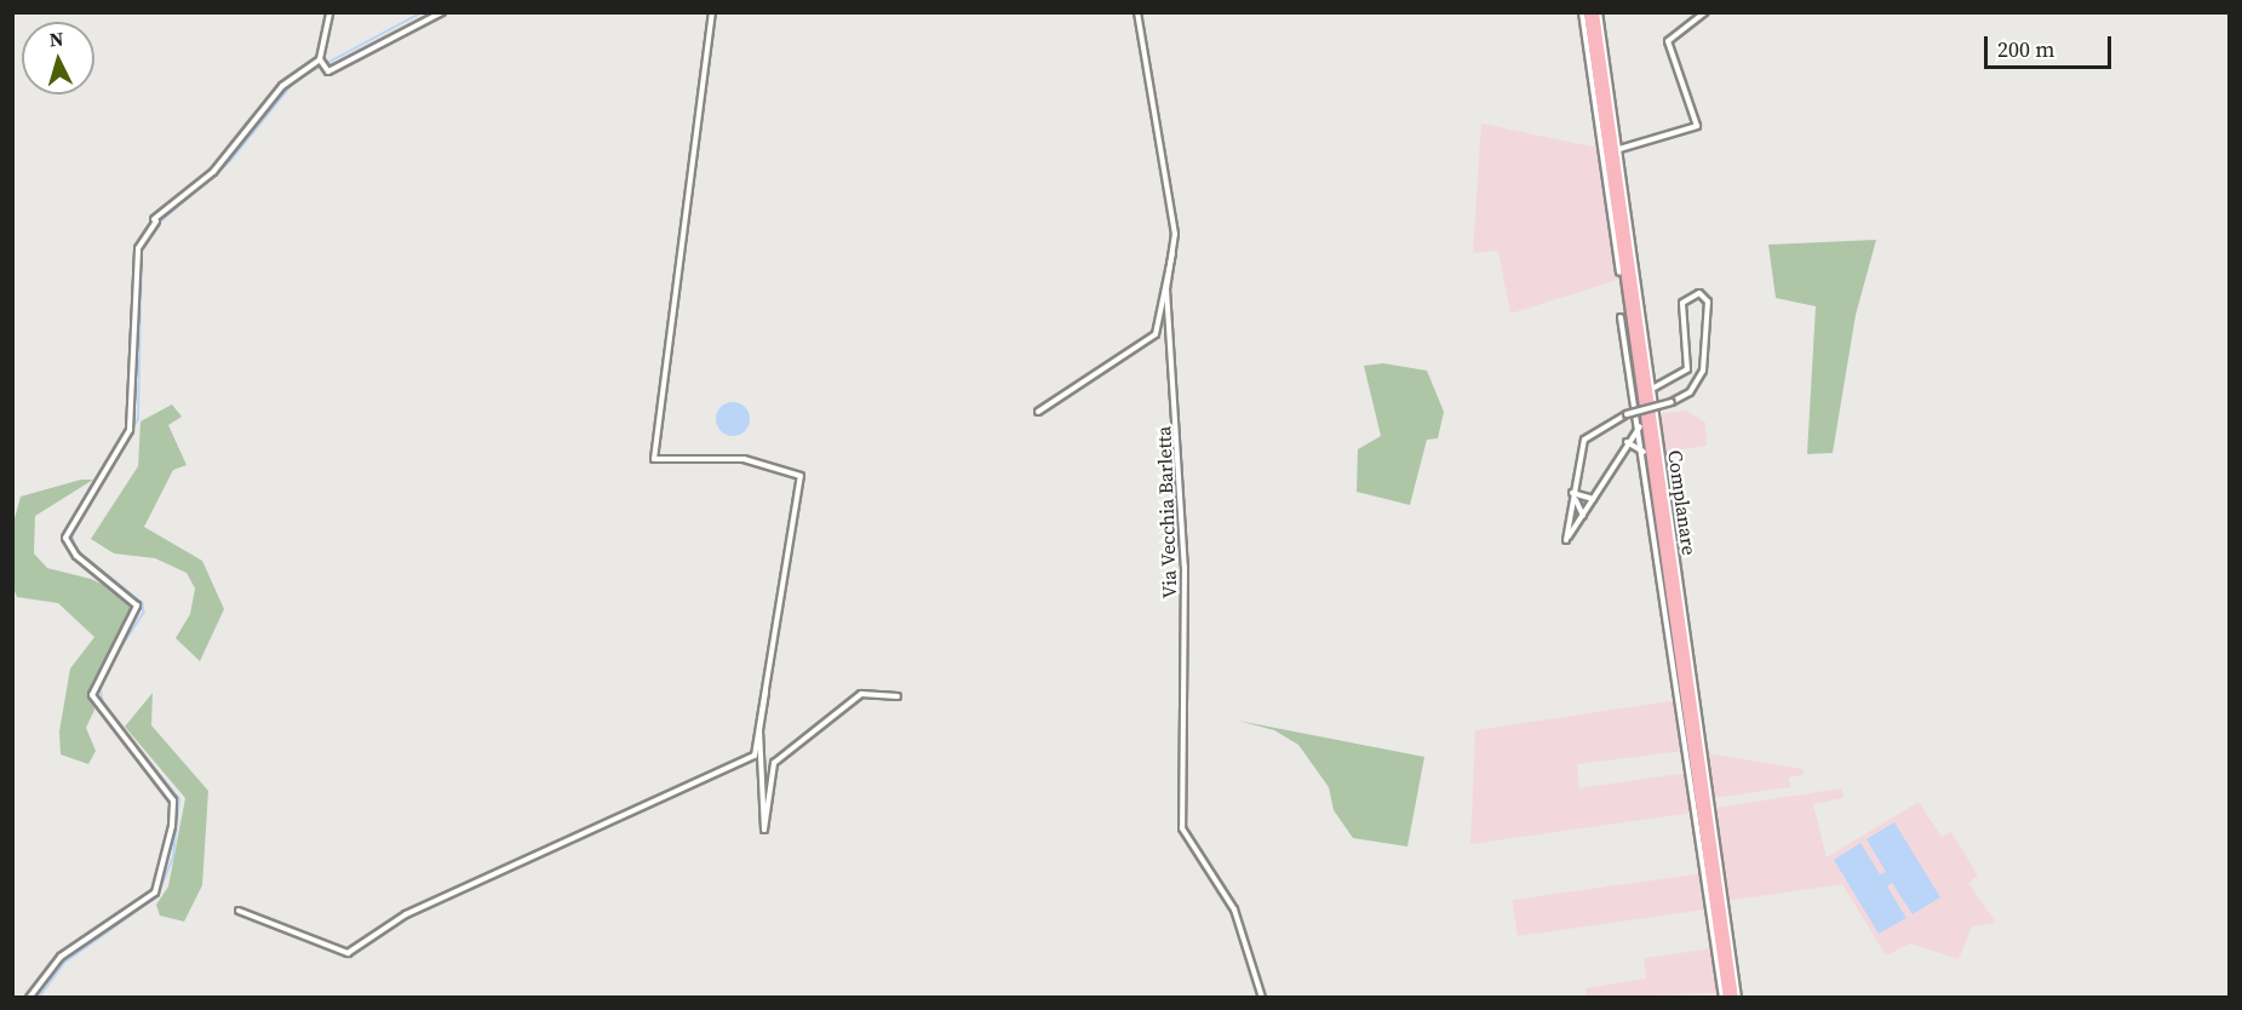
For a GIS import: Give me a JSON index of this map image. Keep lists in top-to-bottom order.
{
  "streets": {
    "street": ["Complanare", "Via Vecchia Barletta"]
  },
  "scale_bar": "200 m",
  "north": "top"
}
